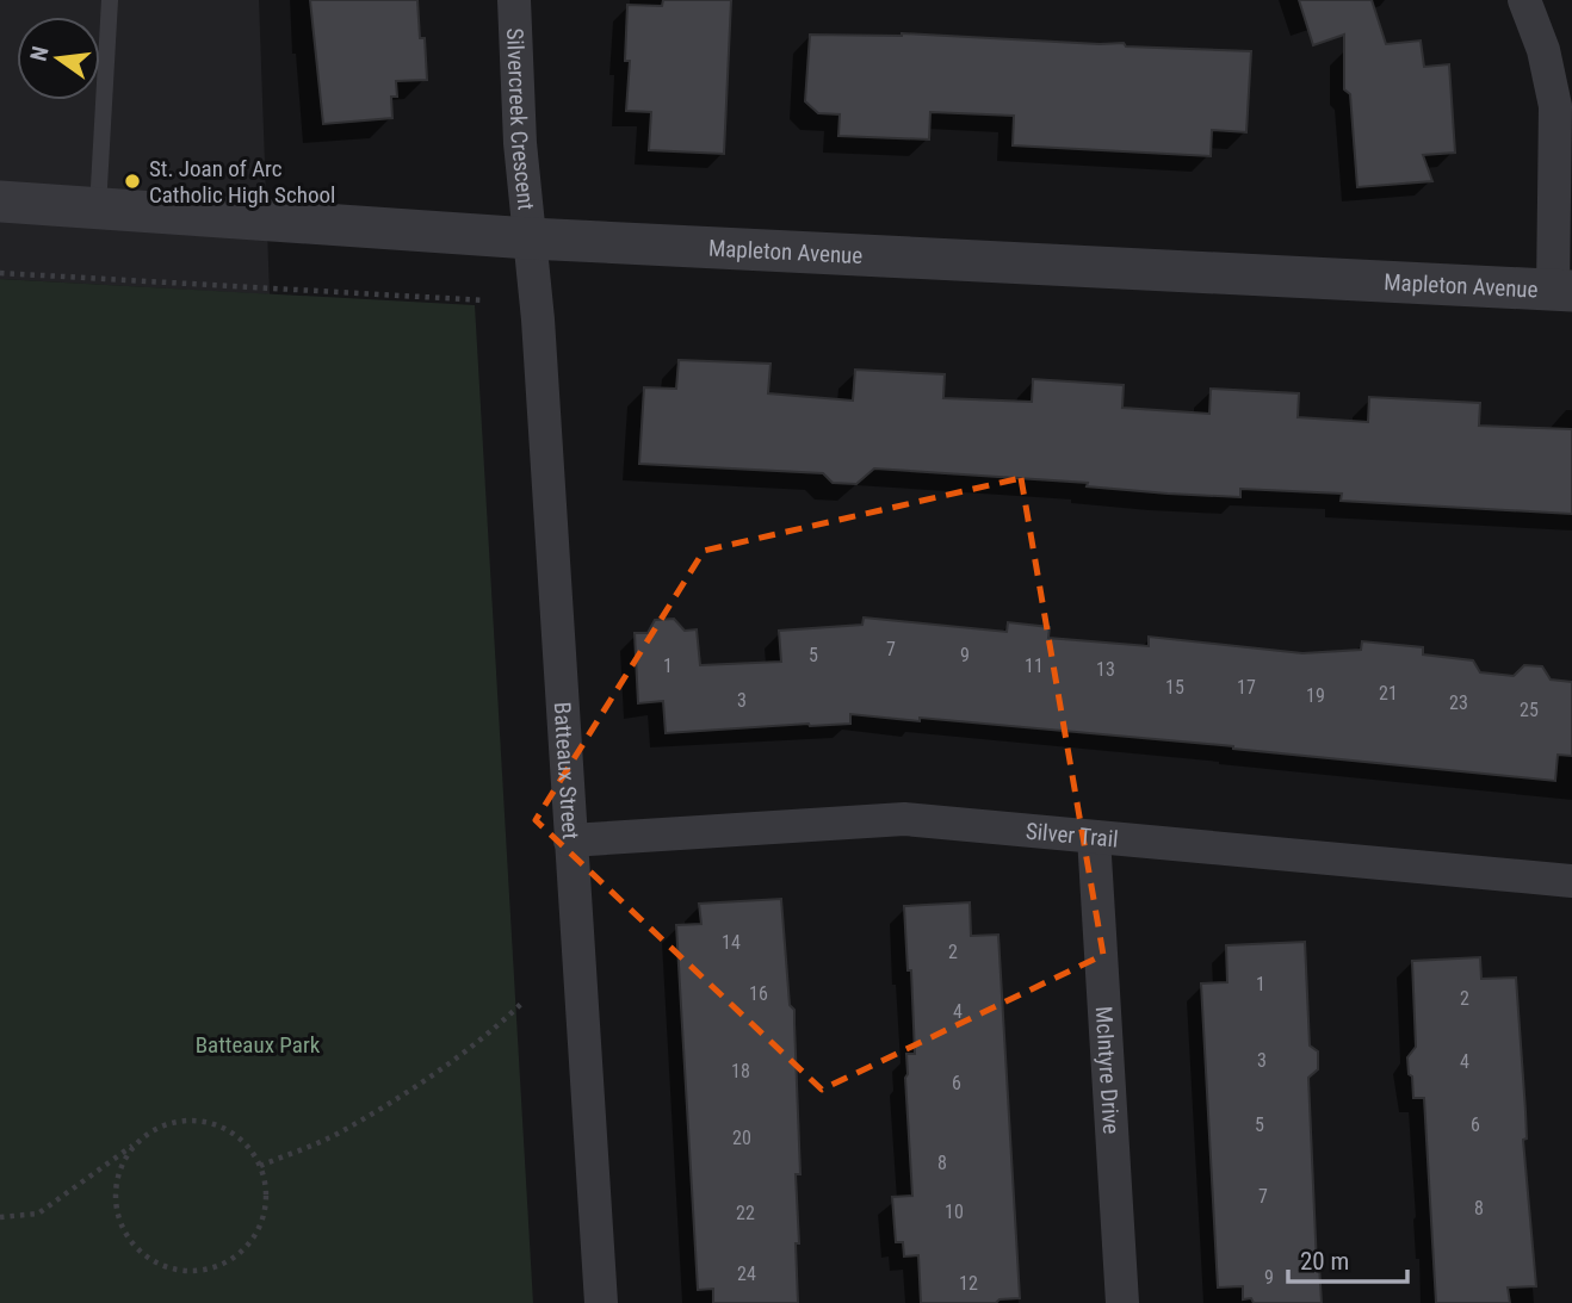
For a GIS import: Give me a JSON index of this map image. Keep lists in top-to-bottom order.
{
  "streets": {
    "street": [
      "Silvercreek Crescent",
      "Mapleton Avenue",
      "Batteaux Street",
      "Silver Trail",
      "McIntyre Drive"
    ]
  },
  "crossings": [
    ["Silvercreek Crescent", "Mapleton Avenue"],
    ["Silvercreek Crescent", "Batteaux Street"],
    ["Mapleton Avenue", "Batteaux Street"],
    ["Batteaux Street", "Silver Trail"],
    ["Silver Trail", "McIntyre Drive"]
  ],
  "parks": ["Batteaux Park"],
  "places": ["St. Joan of Arc Catholic High School"],
  "house_numbers": [
    "7",
    "5",
    "9",
    "1",
    "11",
    "13",
    "15",
    "17",
    "21",
    "19",
    "3",
    "23",
    "25",
    "14",
    "2",
    "1",
    "16",
    "2",
    "4",
    "3",
    "4",
    "18",
    "6",
    "5",
    "6",
    "20",
    "8",
    "7",
    "8",
    "10",
    "22",
    "24",
    "9",
    "12"
  ],
  "scale_bar": "20 m",
  "north": "left"
}
